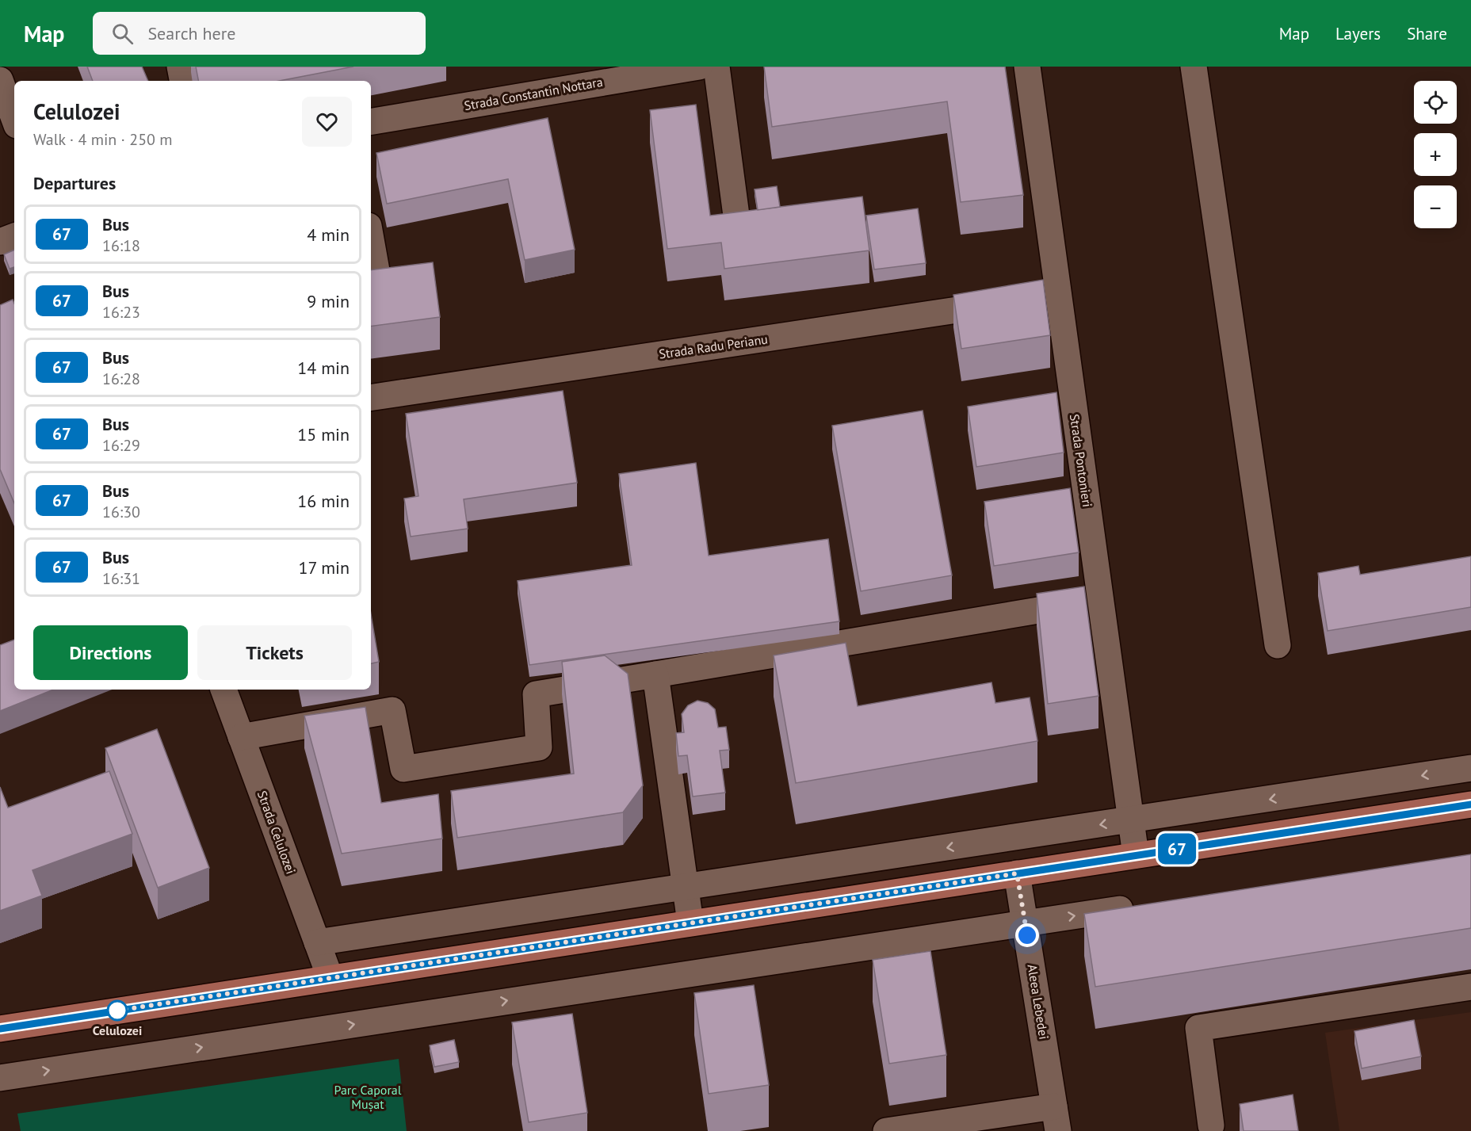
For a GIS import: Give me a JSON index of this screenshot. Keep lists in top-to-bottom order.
{
  "streets": {
    "street": [
      "Strada Constantin Nottara",
      "Strada Radu Perianu",
      "Strada Pontonieri",
      "Strada Celulozei",
      "Aleea Lebedei"
    ]
  },
  "crossings": [
    ["Strada Radu Perianu", "Strada Pontonieri"]
  ],
  "parks": ["Parc Caporal Mușat"],
  "places": ["Celulozei"],
  "lines": ["bus line 67"],
  "page": {
    "header": "Map",
    "search": "Search here",
    "nav": ["Map", "Layers", "Share"],
    "on_map": "67",
    "map_buttons": ["+", "−"],
    "heading": [
      ["Celulozei", "Walk · 4 min · 250 m"],
      "Departures"
    ],
    "list": [
      {
        "mark": "67",
        "name": "Bus",
        "note": "16:18",
        "value": "4 min"
      },
      {
        "mark": "67",
        "name": "Bus",
        "note": "16:23",
        "value": "9 min"
      },
      {
        "mark": "67",
        "name": "Bus",
        "note": "16:28",
        "value": "14 min"
      },
      {
        "mark": "67",
        "name": "Bus",
        "note": "16:29",
        "value": "15 min"
      },
      {
        "mark": "67",
        "name": "Bus",
        "note": "16:30",
        "value": "16 min"
      },
      {
        "mark": "67",
        "name": "Bus",
        "note": "16:31",
        "value": "17 min"
      }
    ],
    "buttons": ["Directions", "Tickets"]
  }
}
